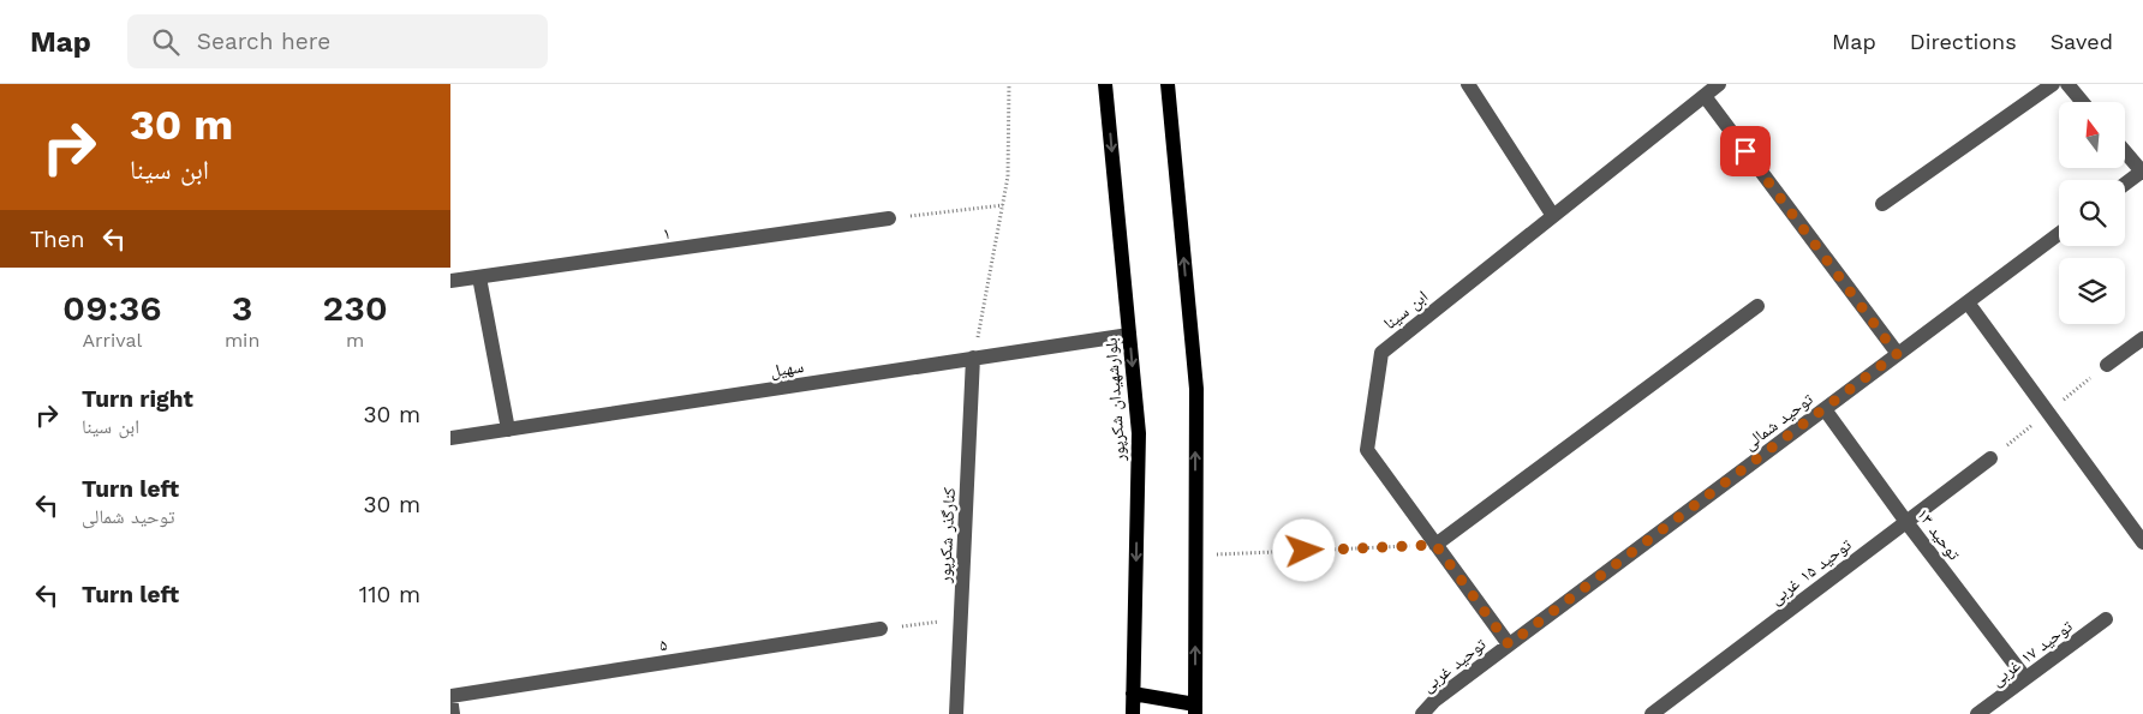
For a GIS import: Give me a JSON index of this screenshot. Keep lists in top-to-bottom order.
{
  "streets": {
    "main road": ["بلوارشهیدان شکرپور"],
    "street": [
      "۱",
      "ابن سینا",
      "سهیل",
      "توحید شمالی",
      "توحید ۱۳",
      "کنارگذر شکرپور",
      "توحید ۱۵ غربی",
      "۵",
      "توحید ۱۷ غربی",
      "توحید غربی"
    ]
  },
  "crossings": [
    ["ابن سینا", "توحید شمالی"],
    ["ابن سینا", "توحید غربی"],
    ["سهیل", "بلوارشهیدان شکرپور"],
    ["سهیل", "کنارگذر شکرپور"],
    ["توحید شمالی", "توحید ۱۳"],
    ["توحید شمالی", "توحید غربی"],
    ["توحید ۱۳", "توحید ۱۵ غربی"],
    ["توحید ۱۳", "توحید ۱۷ غربی"]
  ],
  "north": "top",
  "page": {
    "header": "Map",
    "search": "Search here",
    "nav": ["Map", "Directions", "Saved"],
    "turn": ["30 m", "ابن سینا"],
    "then": "Then",
    "eta": [
      "09:36",
      "Arrival",
      "3",
      "min",
      "230",
      "m"
    ],
    "list": [
      {
        "name": "Turn right",
        "note": "ابن سینا",
        "value": "30 m"
      },
      {
        "name": "Turn left",
        "note": "توحید شمالی",
        "value": "30 m"
      },
      {
        "name": "Turn left",
        "value": "110 m"
      }
    ]
  }
}
